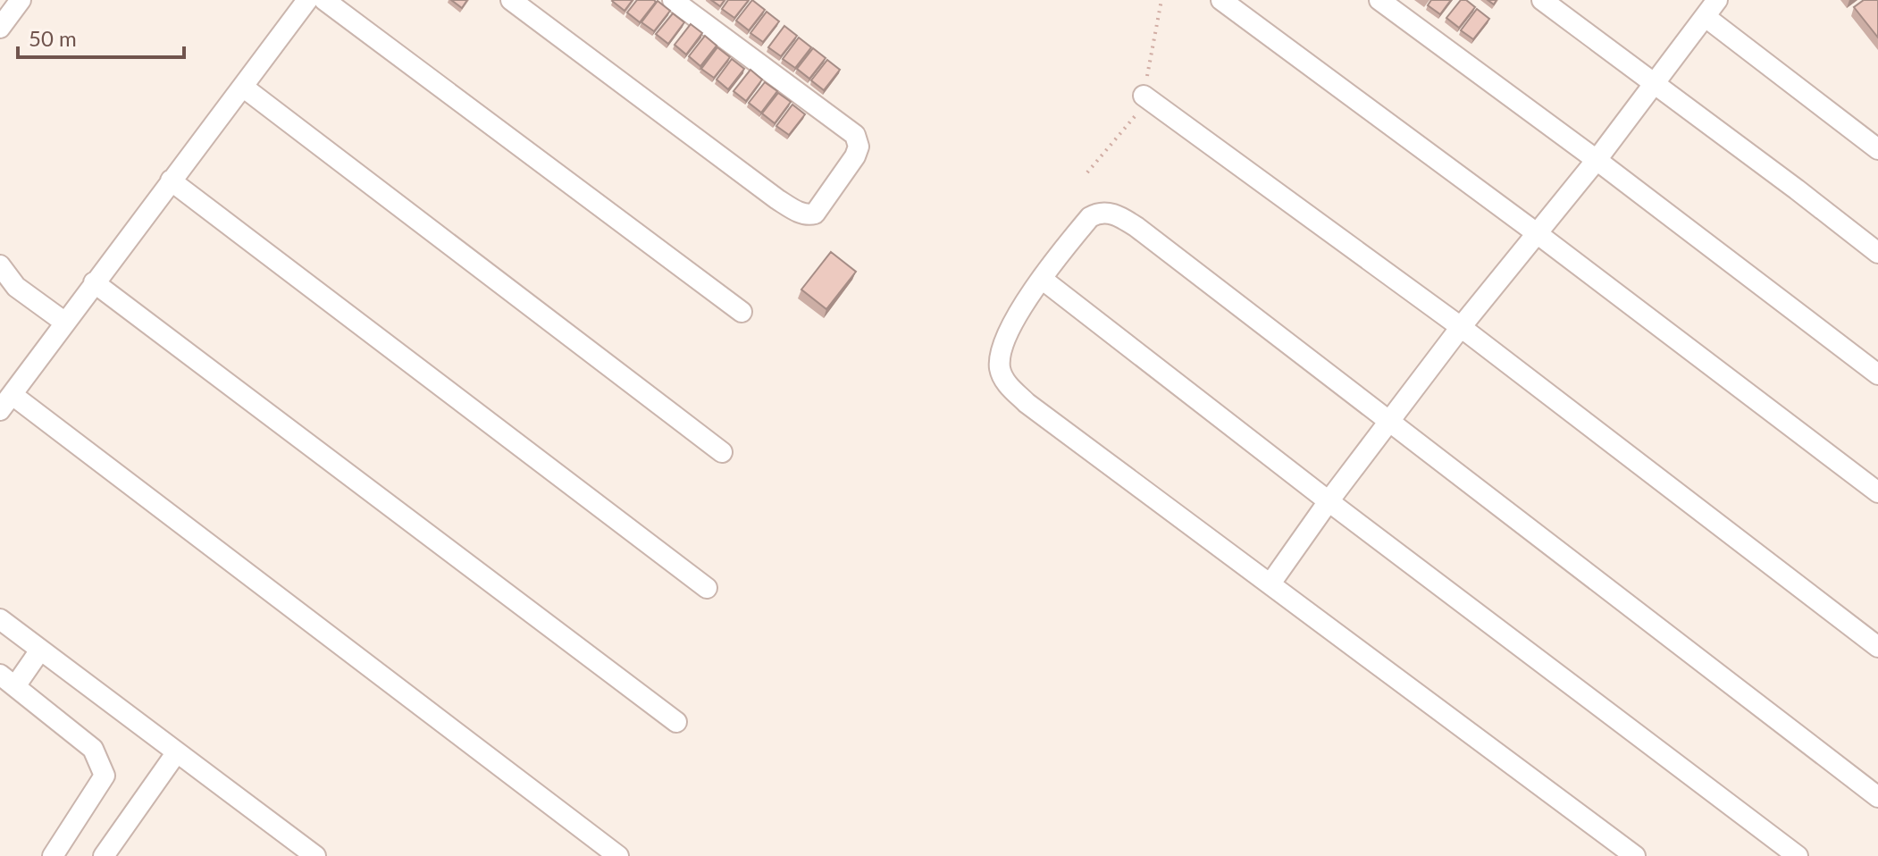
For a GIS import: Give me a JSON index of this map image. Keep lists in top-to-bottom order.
{
  "scale_bar": "50 m"
}
